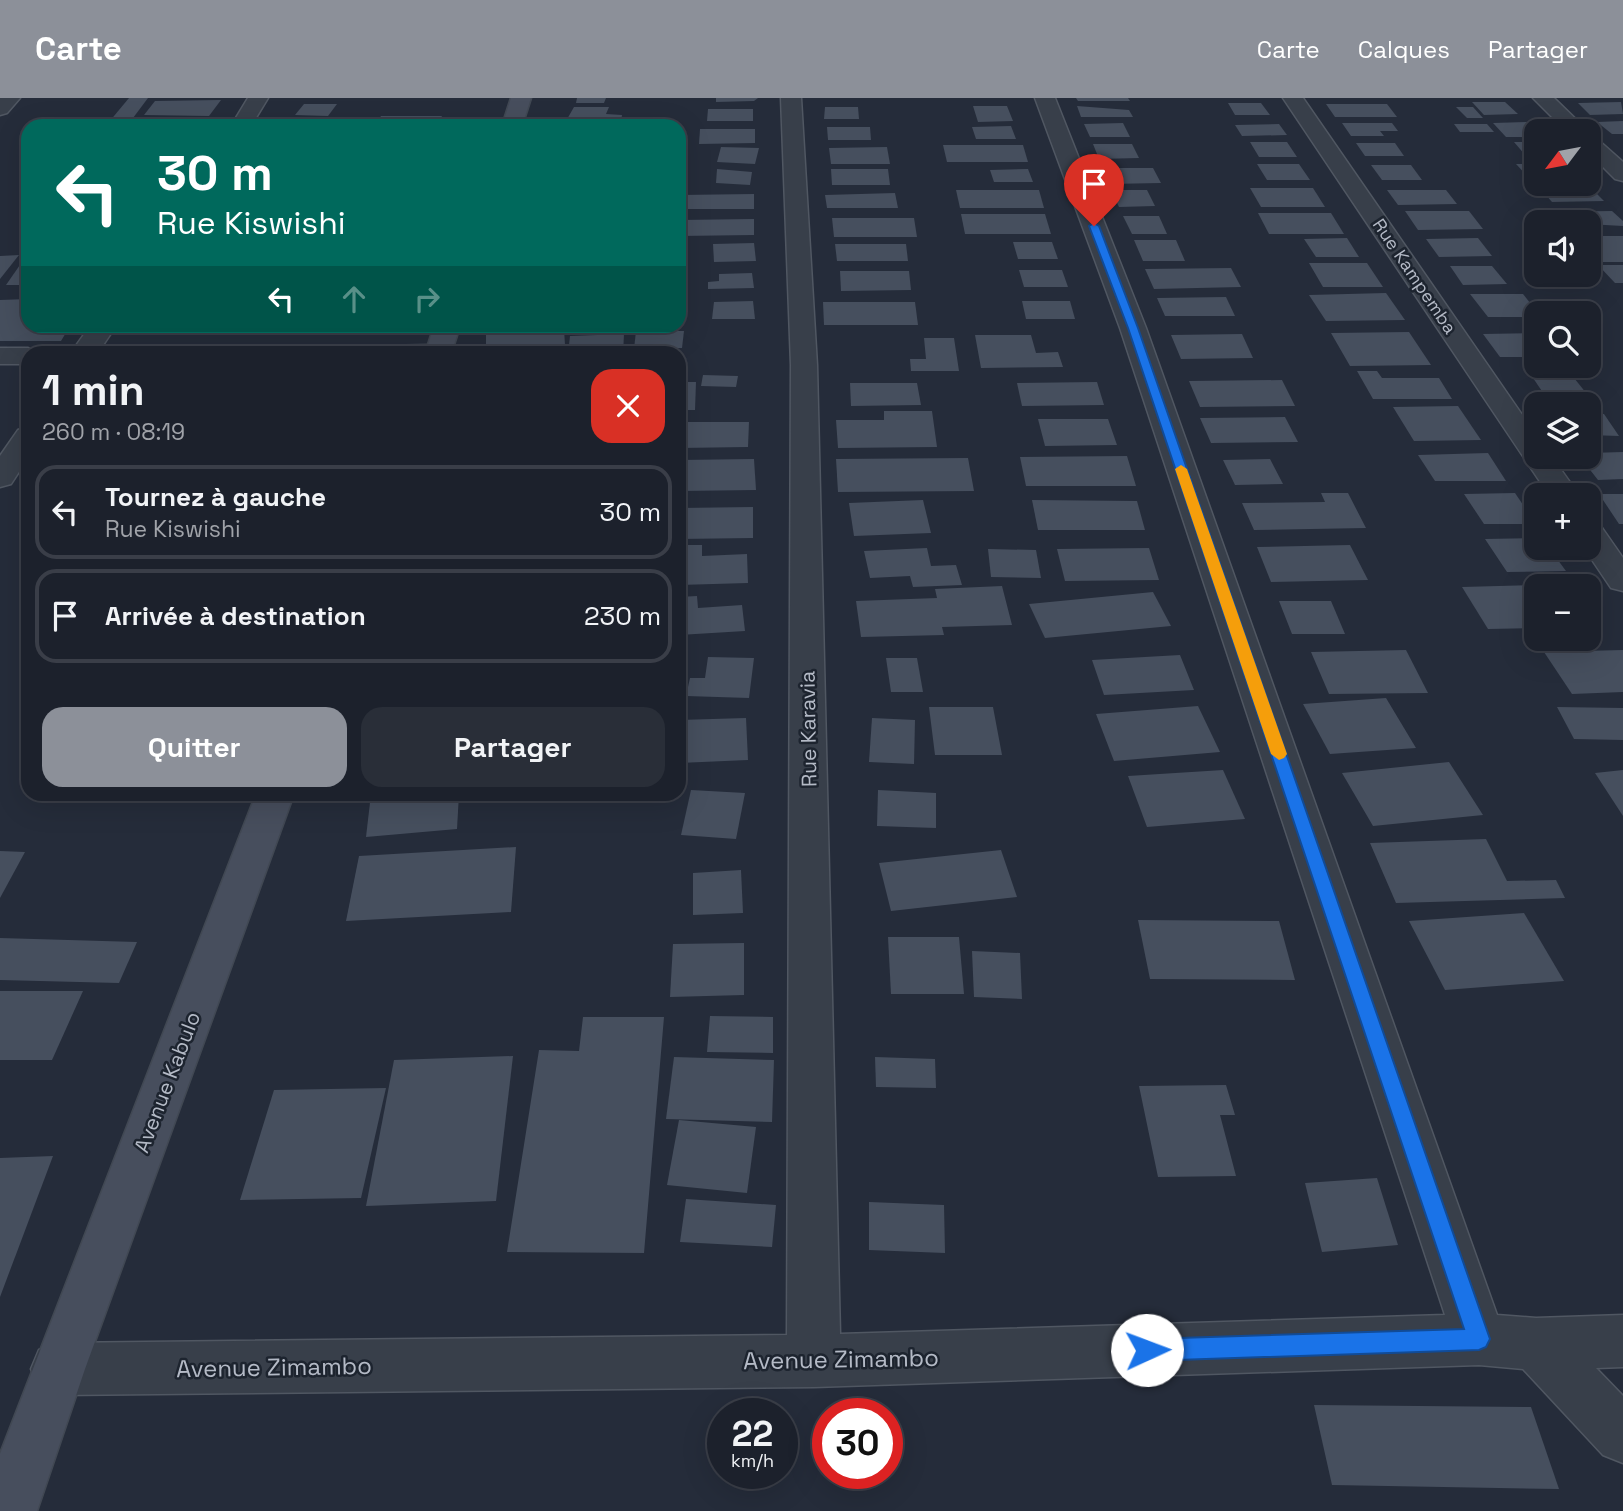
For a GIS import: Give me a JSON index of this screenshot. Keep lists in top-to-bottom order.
{
  "streets": {
    "street": [
      "Rue Kampemba",
      "Rue Karavia",
      "Avenue Kabulo",
      "Avenue Zimambo"
    ]
  },
  "crossings": [
    ["Rue Karavia", "Avenue Zimambo"],
    ["Avenue Kabulo", "Avenue Zimambo"]
  ],
  "north": "bottom left",
  "page": {
    "header": "Carte",
    "nav": ["Carte", "Calques", "Partager"],
    "map_buttons": ["+", "−"],
    "turn": ["30 m", "Rue Kiswishi"],
    "heading": ["1 min", "260 m · 08:19"],
    "list": [
      {
        "name": "Tournez à gauche",
        "note": "Rue Kiswishi",
        "value": "30 m"
      },
      {
        "name": "Arrivée à destination",
        "value": "230 m"
      }
    ],
    "buttons": ["Quitter", "Partager"],
    "speed": "22 km/h",
    "limit": "30"
  }
}
